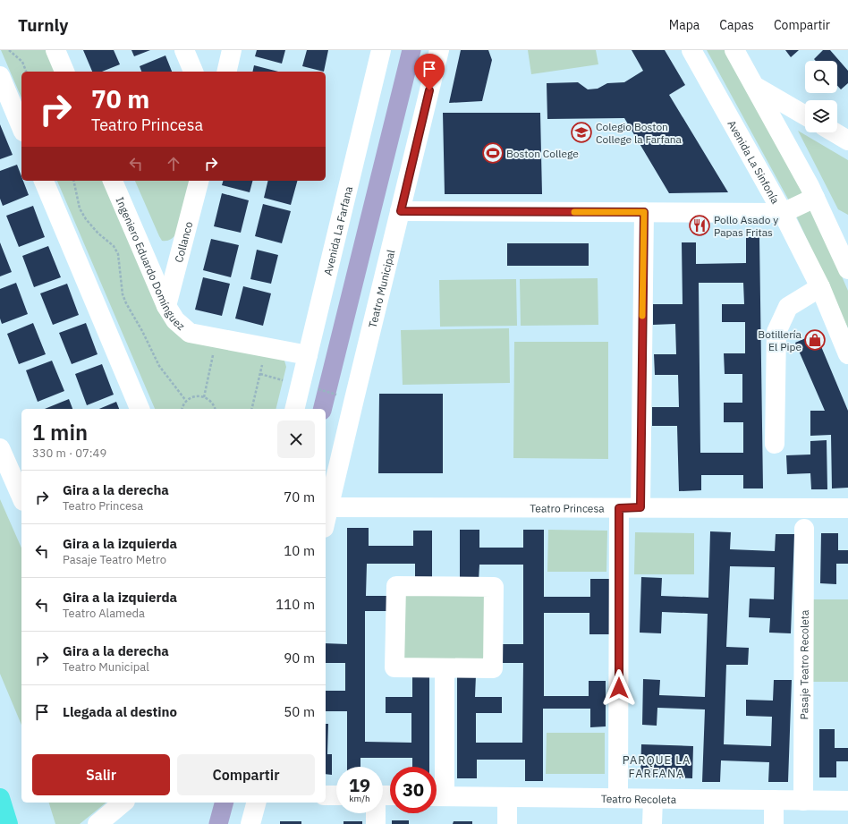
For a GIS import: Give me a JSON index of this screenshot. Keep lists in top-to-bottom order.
{
  "streets": {
    "street": [
      "Avenida La Sinfonía",
      "Avenida La Farfana",
      "Collanco",
      "Ingeniero Eduardo Domínguez",
      "Teatro Municipal",
      "Teatro Princesa",
      "Pasaje Teatro Recoleta",
      "Teatro Recoleta"
    ]
  },
  "crossings": [
    ["Avenida La Farfana", "Ingeniero Eduardo Domínguez"],
    ["Collanco", "Ingeniero Eduardo Domínguez"],
    ["Teatro Municipal", "Teatro Princesa"],
    ["Pasaje Teatro Recoleta", "Teatro Recoleta"]
  ],
  "districts": ["PARQUE LA FARFANA"],
  "places": {
    "school or university": ["Colegio Boston College la Farfana"],
    "sports": ["Boston College"],
    "restaurant": ["Pollo Asado y Papas Fritas"],
    "shop": ["Botillería El Pipe"]
  },
  "page": {
    "header": "Turnly",
    "nav": ["Mapa", "Capas", "Compartir"],
    "turn": ["70 m", "Teatro Princesa"],
    "heading": ["1 min", "330 m · 07:49"],
    "list": [
      {
        "name": "Gira a la derecha",
        "note": "Teatro Princesa",
        "value": "70 m"
      },
      {
        "name": "Gira a la izquierda",
        "note": "Pasaje Teatro Metro",
        "value": "10 m"
      },
      {
        "name": "Gira a la izquierda",
        "note": "Teatro Alameda",
        "value": "110 m"
      },
      {
        "name": "Gira a la derecha",
        "note": "Teatro Municipal",
        "value": "90 m"
      },
      {
        "name": "Llegada al destino",
        "value": "50 m"
      }
    ],
    "buttons": ["Salir", "Compartir"],
    "speed": "19 km/h",
    "limit": "30"
  }
}
